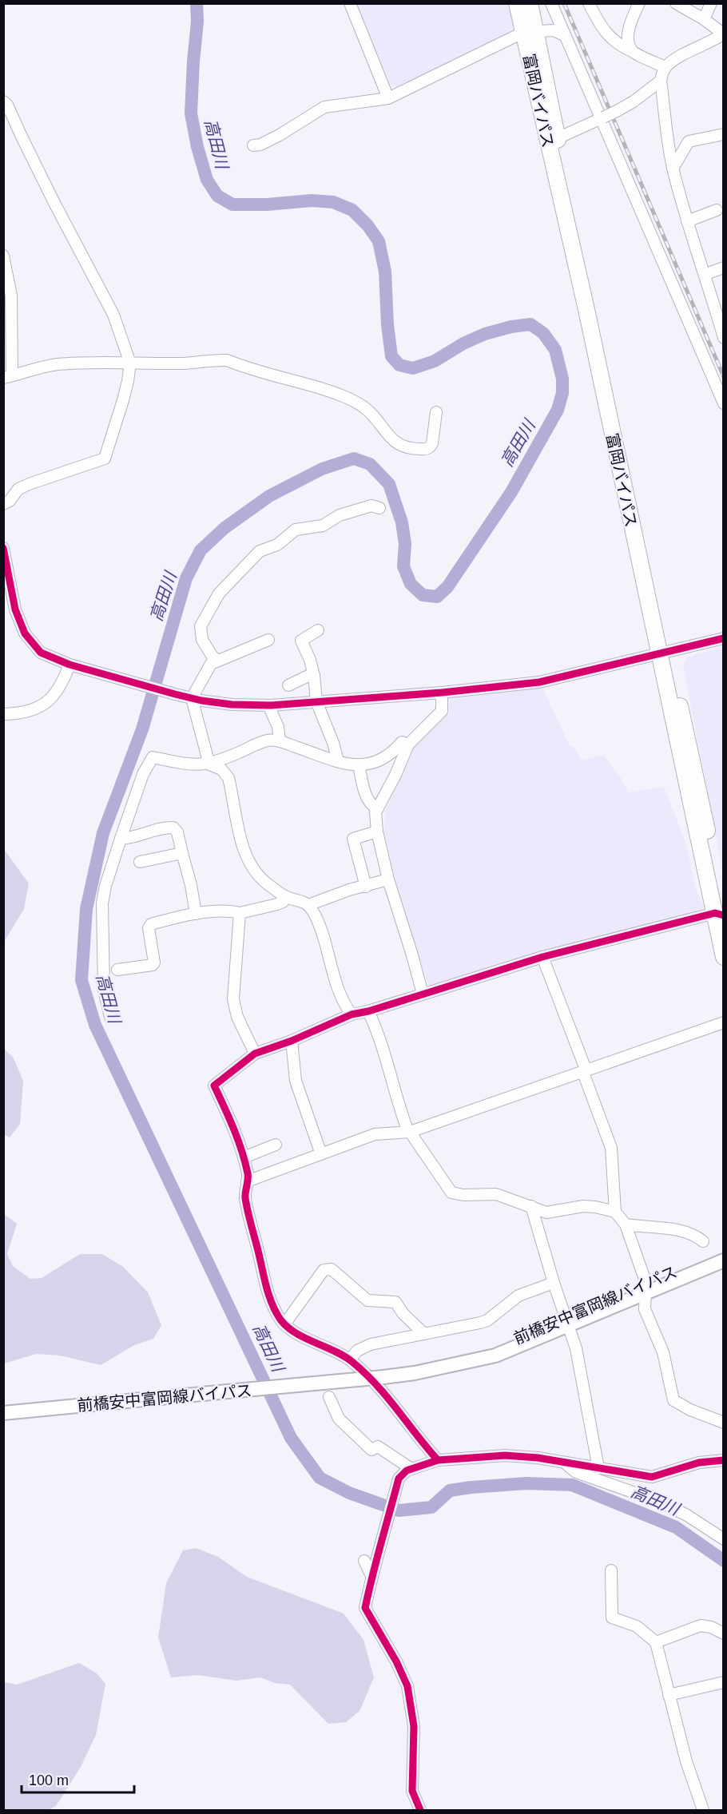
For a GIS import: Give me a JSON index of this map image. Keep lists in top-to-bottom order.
{
  "streets": {
    "highway": ["富岡バイパス"],
    "main road": ["前橋安中富岡線バイパス"]
  },
  "water": ["高田川"],
  "scale_bar": "100 m"
}
